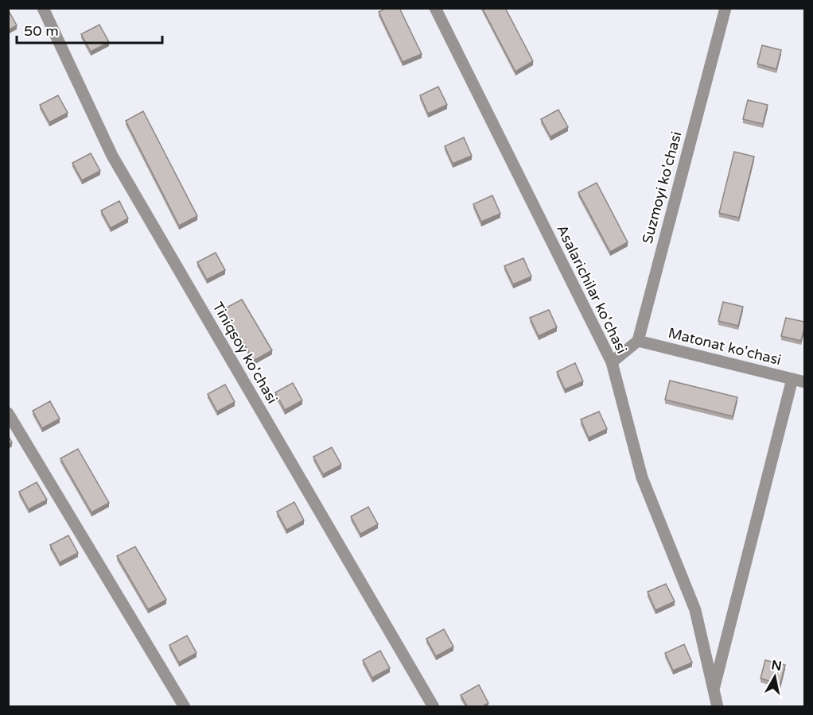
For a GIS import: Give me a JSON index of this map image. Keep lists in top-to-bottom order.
{
  "streets": {
    "street": [
      "Suzmoyi ko'chasi",
      "Asalarichilar ko'chasi",
      "Matonat ko'chasi",
      "Tiniqsoy ko'chasi"
    ]
  },
  "crossings": [
    ["Suzmoyi ko'chasi", "Matonat ko'chasi"]
  ],
  "scale_bar": "50 m",
  "north": "top"
}
